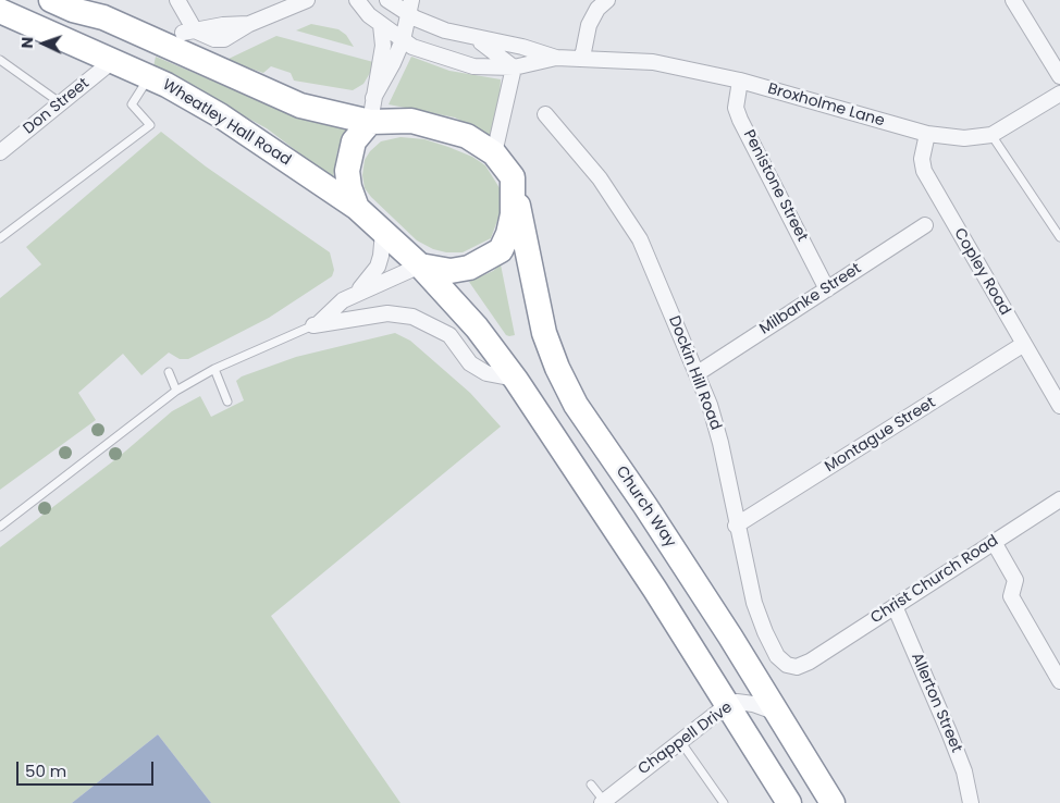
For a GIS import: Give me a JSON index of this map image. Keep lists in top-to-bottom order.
{
  "streets": {
    "highway": ["Wheatley Hall Road", "Church Way"],
    "street": [
      "Broxholme Lane",
      "Don Street",
      "Penistone Street",
      "Copley Road",
      "Milbanke Street",
      "Dockin Hill Road",
      "Montague Street",
      "Christ Church Road",
      "Allerton Street",
      "Chappell Drive"
    ]
  },
  "crossings": [
    ["Broxholme Lane", "Penistone Street"],
    ["Broxholme Lane", "Copley Road"],
    ["Don Street", "Wheatley Hall Road"],
    ["Wheatley Hall Road", "Church Way"],
    ["Penistone Street", "Milbanke Street"],
    ["Copley Road", "Montague Street"],
    ["Milbanke Street", "Dockin Hill Road"],
    ["Dockin Hill Road", "Montague Street"],
    ["Dockin Hill Road", "Christ Church Road"],
    ["Church Way", "Chappell Drive"],
    ["Christ Church Road", "Allerton Street"]
  ],
  "scale_bar": "50 m",
  "north": "left"
}
